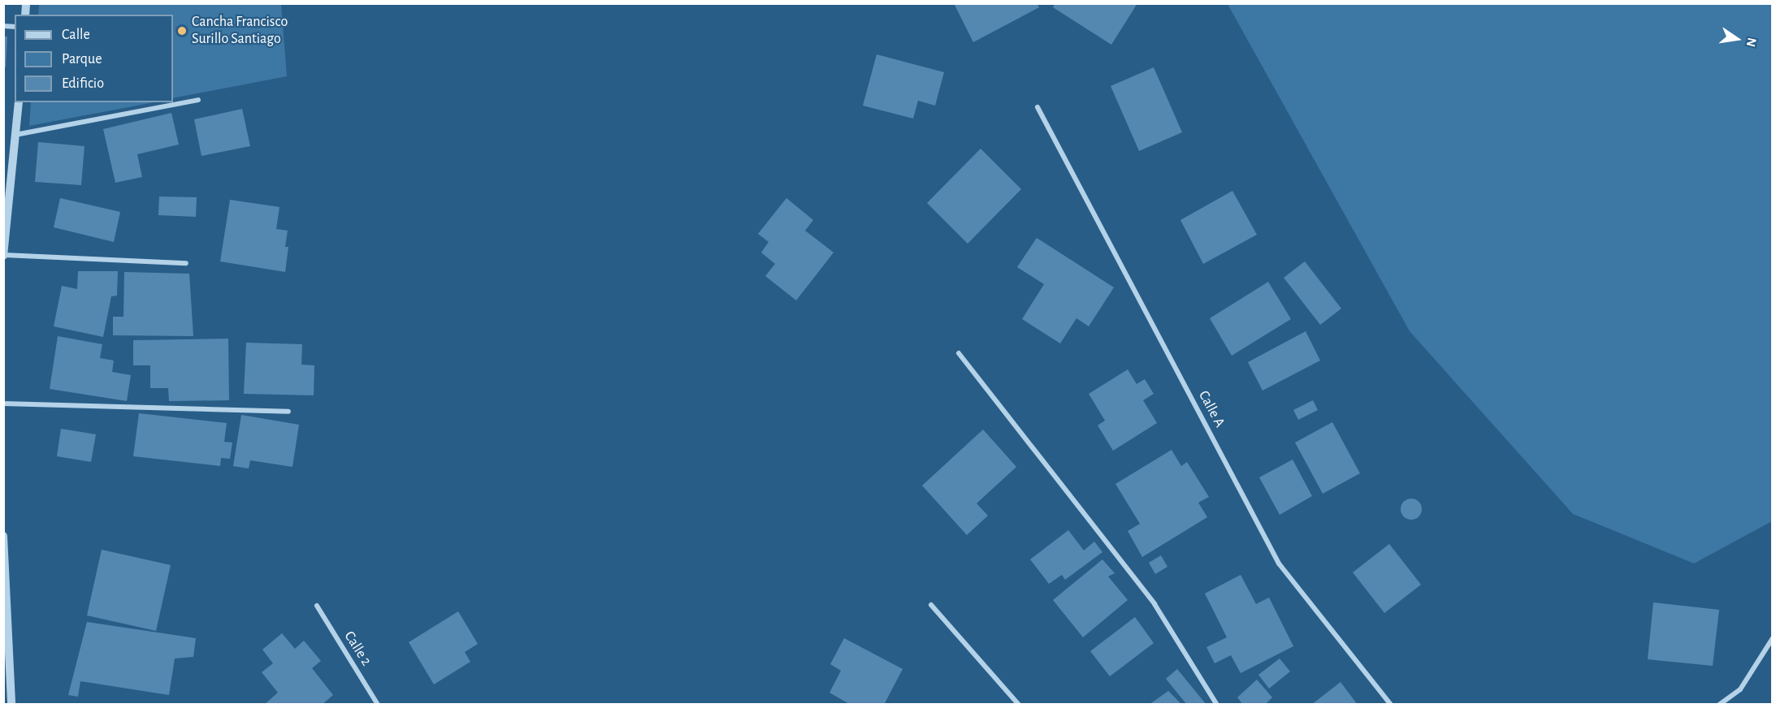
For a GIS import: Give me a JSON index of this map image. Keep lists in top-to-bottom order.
{
  "streets": {
    "street": ["Calle A", "Calle 2"]
  },
  "places": ["Cancha Francisco Surillo Santiago"],
  "legend": ["Calle", "Parque", "Edificio"],
  "north": "right"
}
